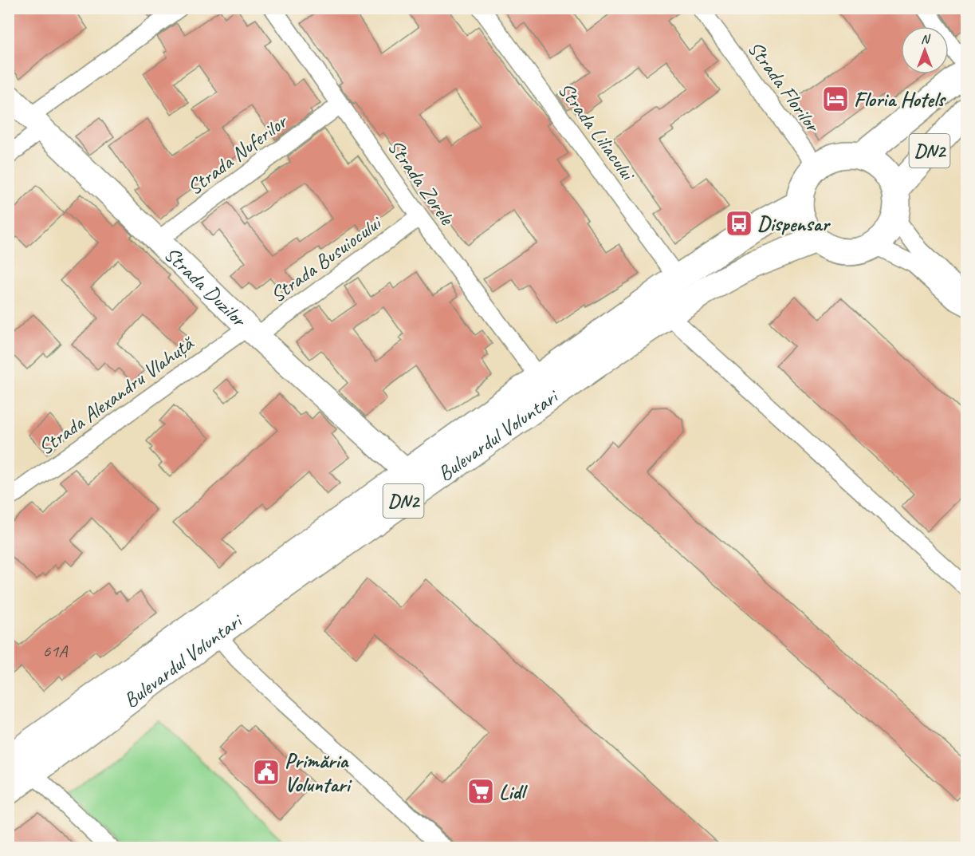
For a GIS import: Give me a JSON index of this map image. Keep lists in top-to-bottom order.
{
  "streets": {
    "highway": ["DN2", "Bulevardul Voluntari"],
    "street": [
      "Strada Florilor",
      "Strada Liliacului",
      "Strada Nuferilor",
      "Strada Zorele",
      "Strada Busuiocului",
      "Strada Duzilor",
      "Strada Alexandru Vlahuță"
    ]
  },
  "crossings": [
    ["Strada Florilor", "DN2"],
    ["Strada Florilor", "Bulevardul Voluntari"],
    ["Strada Liliacului", "Bulevardul Voluntari"],
    ["DN2", "Bulevardul Voluntari"],
    ["Strada Nuferilor", "Strada Zorele"],
    ["Strada Nuferilor", "Strada Duzilor"],
    ["Strada Zorele", "Strada Busuiocului"],
    ["Strada Zorele", "Bulevardul Voluntari"],
    ["Strada Busuiocului", "Strada Duzilor"],
    ["Strada Busuiocului", "Strada Alexandru Vlahuță"],
    ["Strada Duzilor", "Strada Alexandru Vlahuță"],
    ["Strada Duzilor", "Bulevardul Voluntari"]
  ],
  "places": {
    "hotel": ["Floria Hotels"],
    "bus stop": ["Dispensar"],
    "public building": ["Primăria Voluntari"],
    "supermarket": ["Lidl"]
  },
  "house_numbers": ["61A"],
  "north": "top"
}
